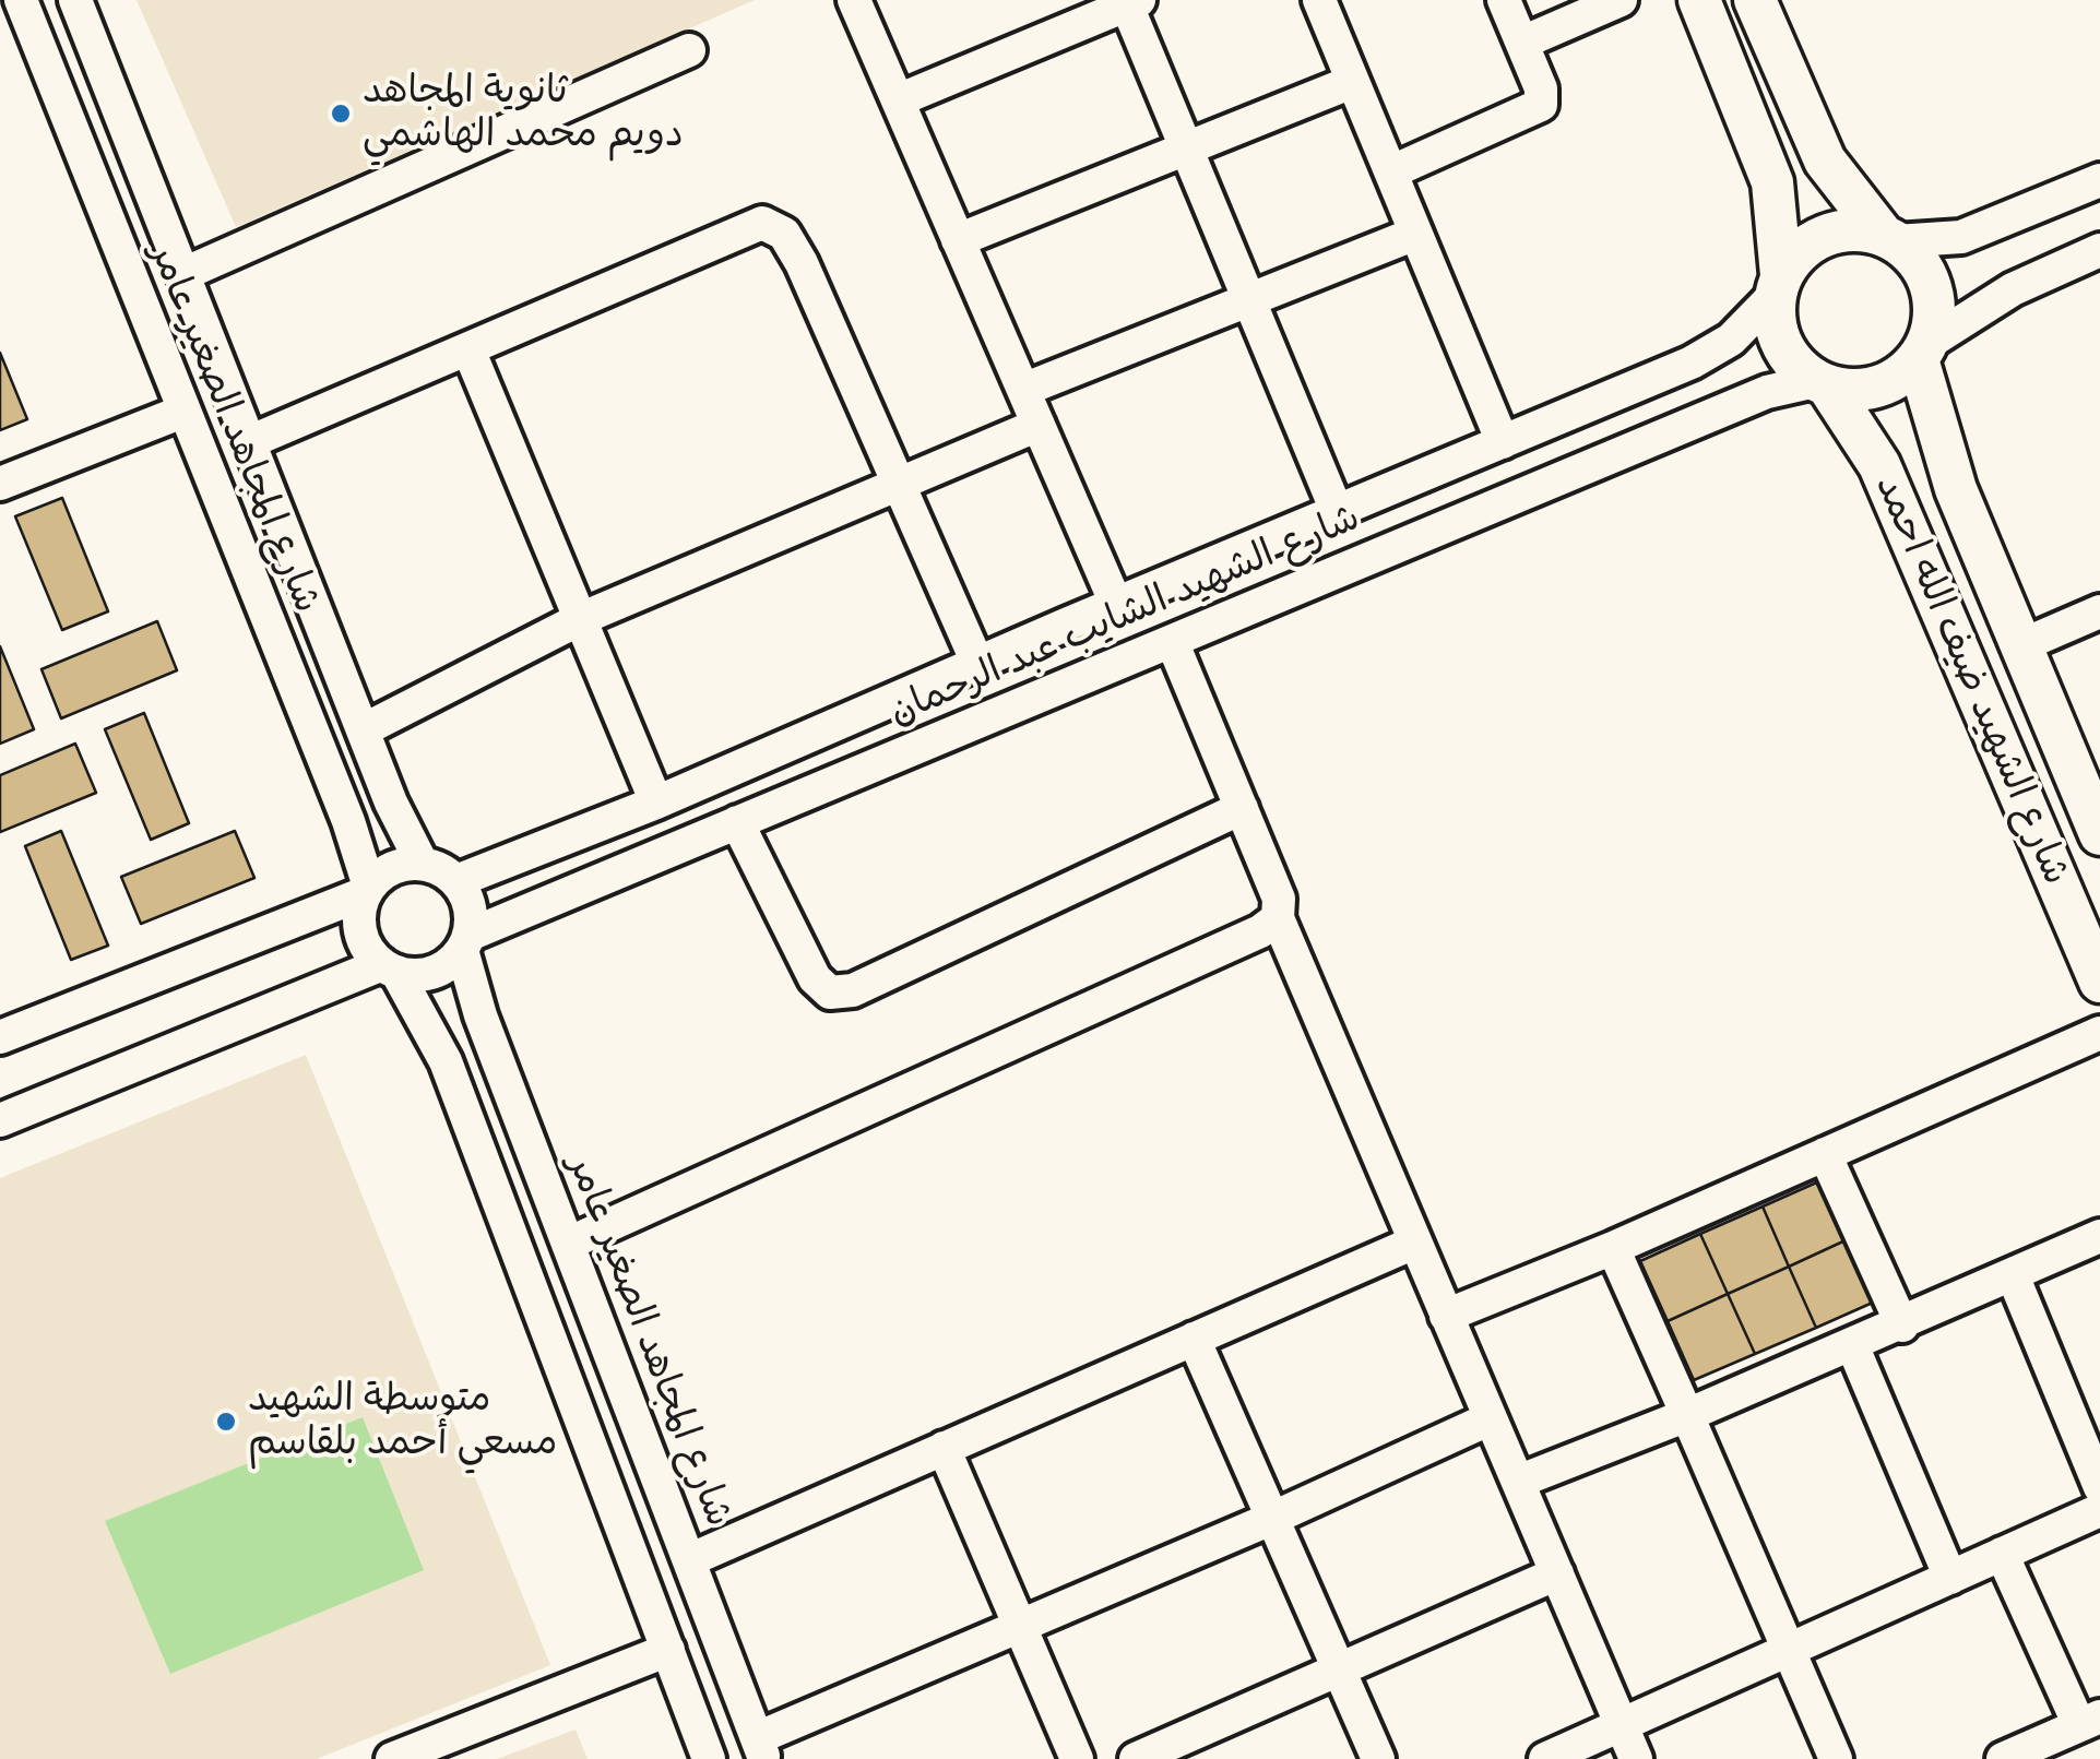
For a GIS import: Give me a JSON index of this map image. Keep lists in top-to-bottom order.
{
  "streets": {
    "street": ["شارع المجاهد الصغير عامر", "شارع الشهيد الشايب عبد الرحمان", "شارع الشهيد ضيف الله احمد"]
  },
  "crossings": [
    ["شارع المجاهد الصغير عامر", "شارع الشهيد الشايب عبد الرحمان"],
    ["شارع الشهيد الشايب عبد الرحمان", "شارع الشهيد ضيف الله احمد"]
  ],
  "places": ["ثانوية المجاهد دويم محمد الهاشمي", "متوسطة الشهيد مسعي أحمد بلقاسم"]
}
